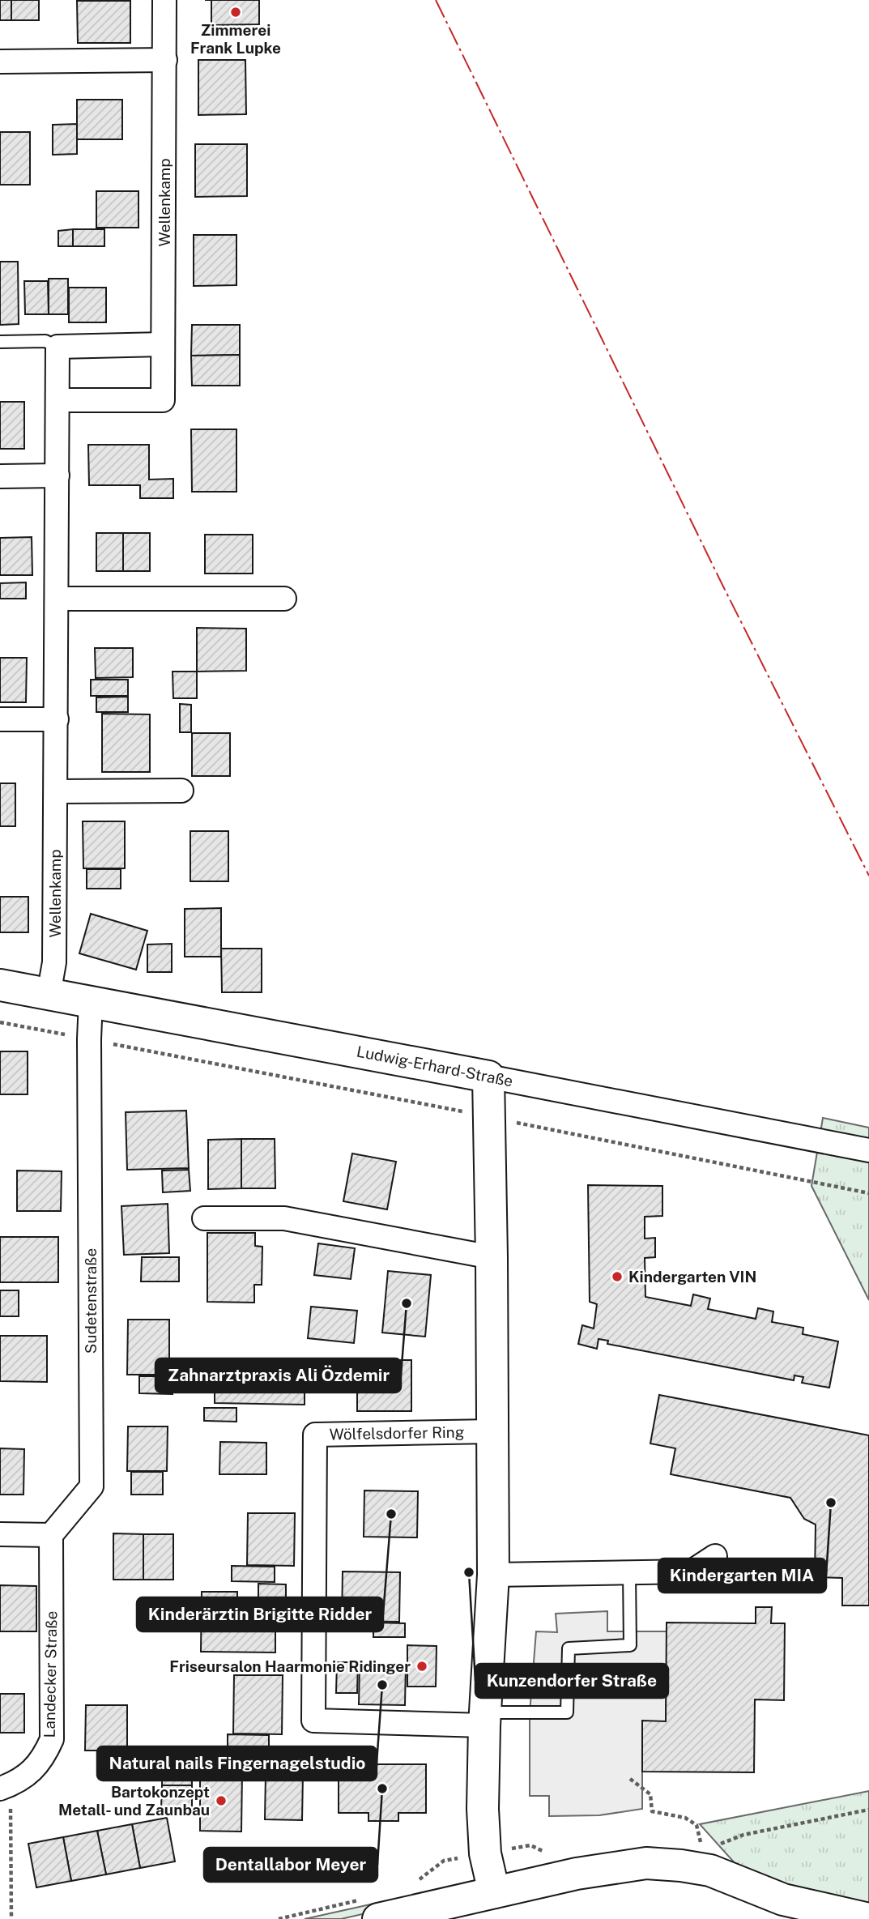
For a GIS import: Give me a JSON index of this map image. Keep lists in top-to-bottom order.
{
  "streets": {
    "street": [
      "Wellenkamp",
      "Ludwig-Erhard-Straße",
      "Sudetenstraße",
      "Wölfelsdorfer Ring",
      "Landecker Straße"
    ]
  },
  "crossings": [
    ["Wellenkamp", "Ludwig-Erhard-Straße"],
    ["Ludwig-Erhard-Straße", "Sudetenstraße"],
    ["Sudetenstraße", "Landecker Straße"]
  ],
  "places": [
    "Zimmerei Frank Lupke",
    "Kindergarten VIN",
    "Zahnarztpraxis Ali Özdemir",
    "Kindergarten MIA",
    "Kinderärztin Brigitte Ridder",
    "Kunzendorfer Straße",
    "Friseursalon Haarmonie Ridinger",
    "Natural nails Fingernagelstudio",
    "Dentallabor Meyer",
    "Bartokonzept Metall- und Zaunbau"
  ]
}
